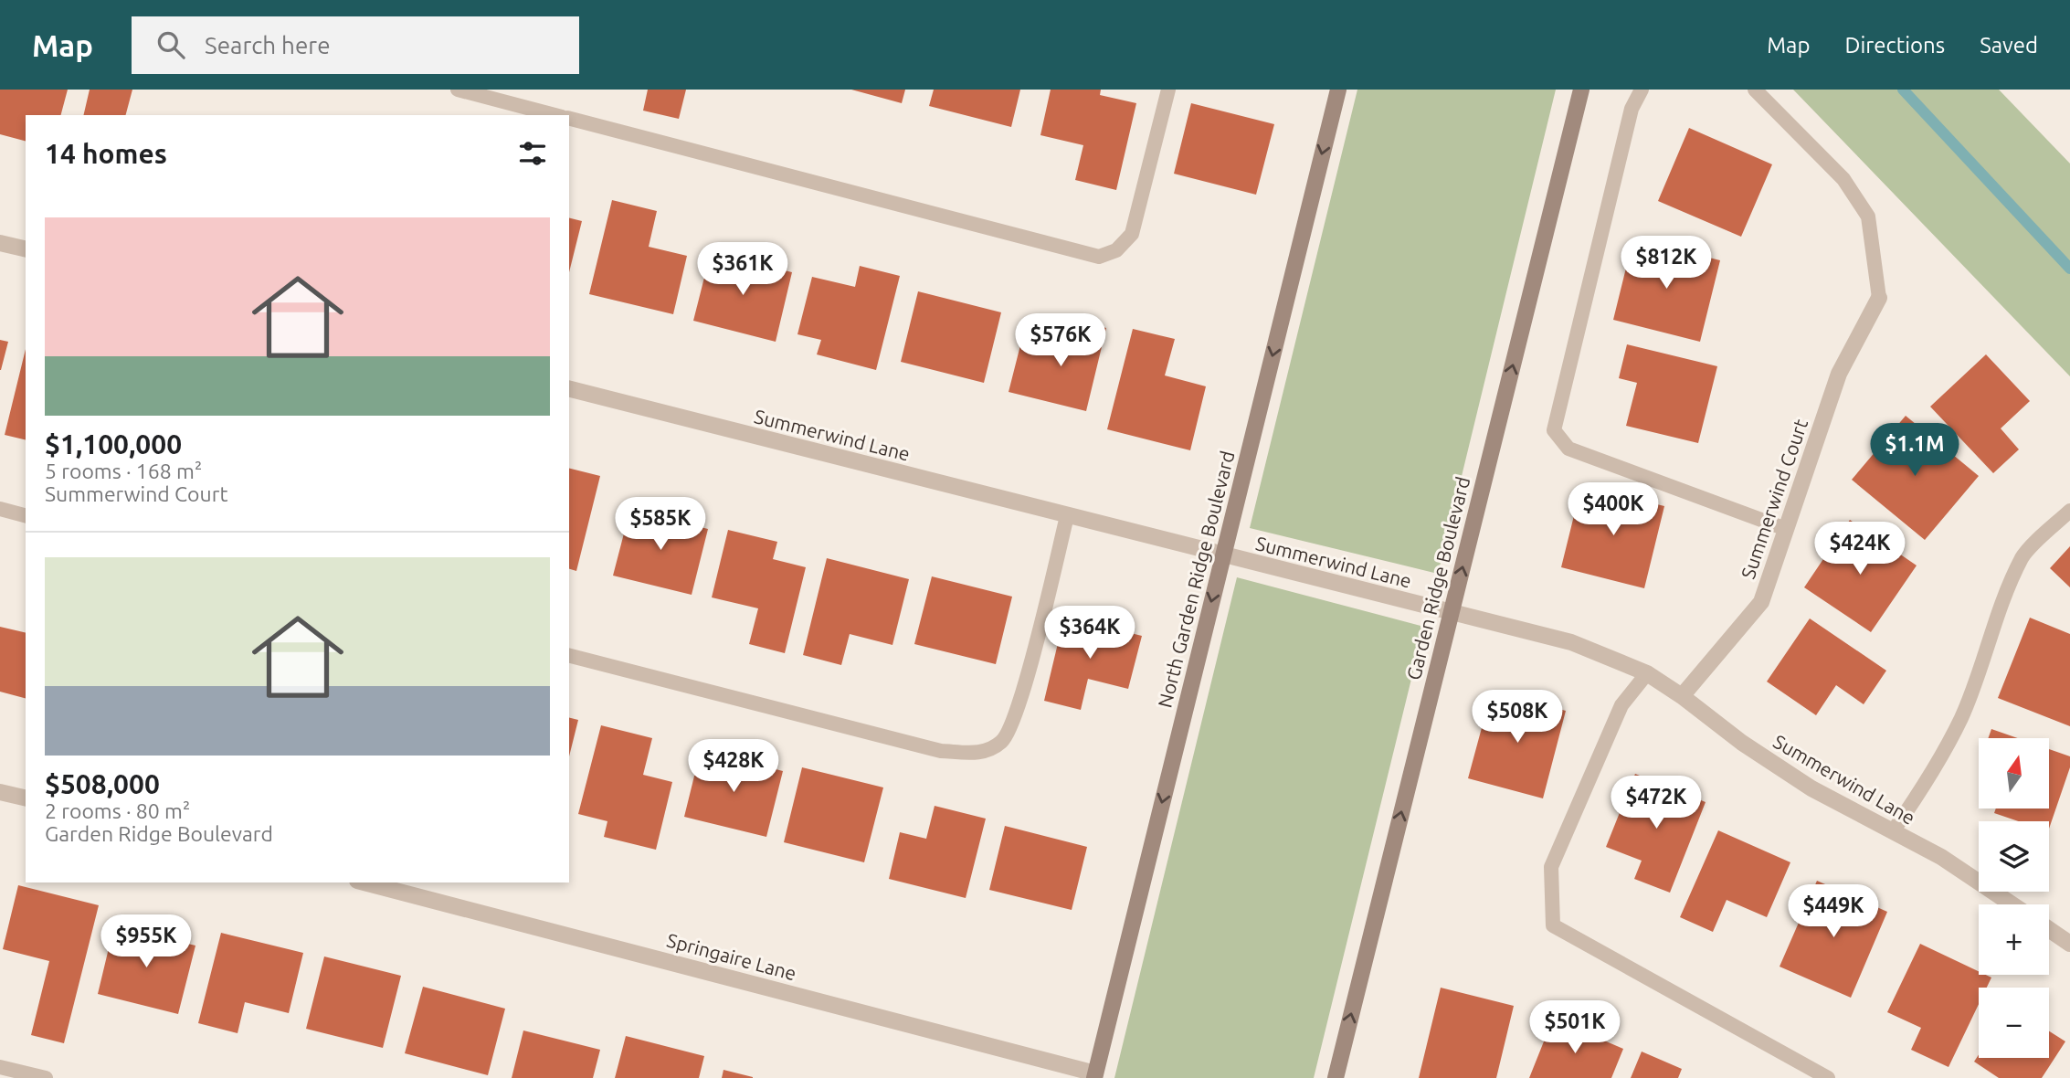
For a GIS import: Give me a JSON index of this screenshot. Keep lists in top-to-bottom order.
{
  "streets": {
    "main road": ["Garden Ridge Boulevard", "North Garden Ridge Boulevard"],
    "street": ["Summerwind Lane", "Summerwind Court", "Springaire Lane"]
  },
  "crossings": [
    ["Summerwind Lane", "Summerwind Court"],
    ["Summerwind Lane", "Garden Ridge Boulevard"],
    ["Summerwind Lane", "North Garden Ridge Boulevard"],
    ["North Garden Ridge Boulevard", "Springaire Lane"]
  ],
  "one_way": ["Garden Ridge Boulevard", "North Garden Ridge Boulevard"],
  "north": "top",
  "page": {
    "header": "Map",
    "search": "Search here",
    "nav": ["Map", "Directions", "Saved"],
    "heading": "14 homes",
    "list": [
      {
        "name": "$1,100,000",
        "note": "5 rooms · 168 m² · Summerwind Court"
      },
      {
        "name": "$508,000",
        "note": "2 rooms · 80 m² · Garden Ridge Boulevard"
      }
    ],
    "price": [
      "$812K",
      "$361K",
      "$576K",
      "$1.1M",
      "$400K",
      "$585K",
      "$424K",
      "$364K",
      "$508K",
      "$428K",
      "$472K",
      "$449K",
      "$955K",
      "$501K"
    ],
    "map_buttons": ["+", "−"]
  }
}
